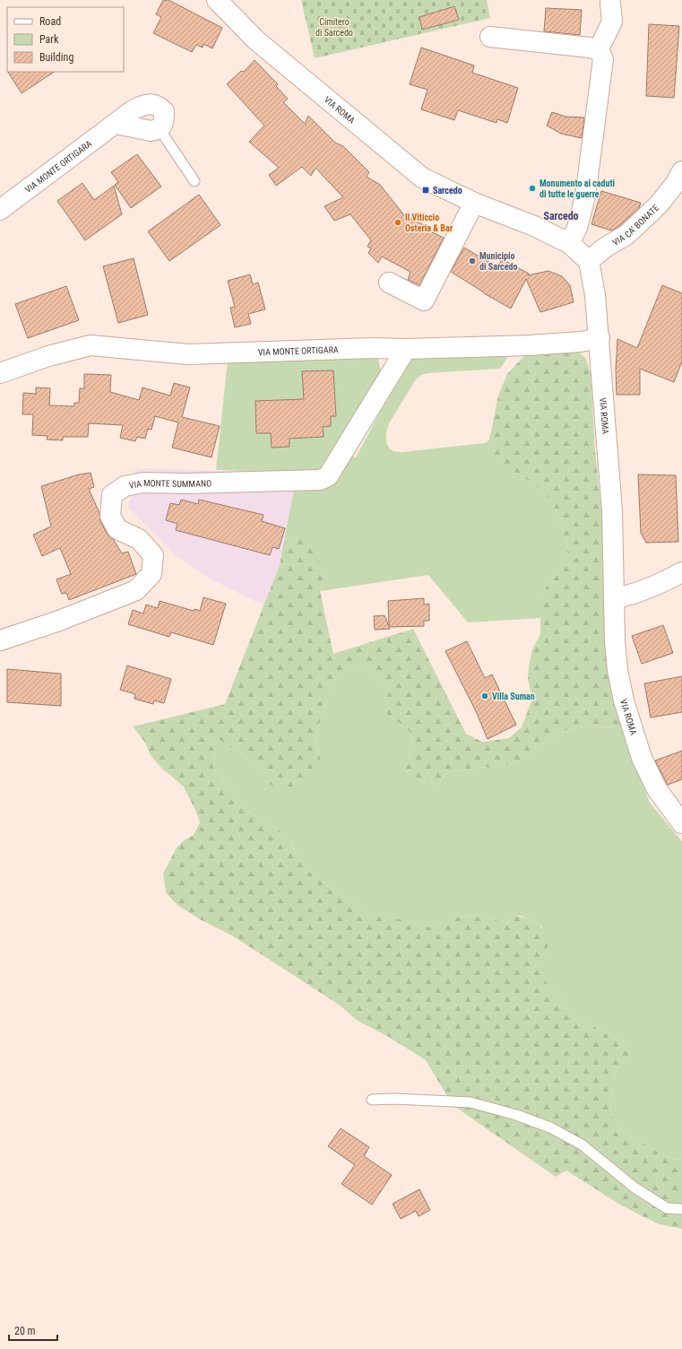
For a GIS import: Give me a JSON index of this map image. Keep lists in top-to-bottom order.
{
  "streets": {
    "street": [
      "VIA ROMA",
      "VIA MONTE ORTIGARA",
      "VIA CA' BONATE",
      "VIA MONTE SUMMANO"
    ]
  },
  "crossings": [
    ["VIA ROMA", "VIA MONTE ORTIGARA"],
    ["VIA ROMA", "VIA CA' BONATE"],
    ["VIA MONTE ORTIGARA", "VIA MONTE SUMMANO"]
  ],
  "districts": ["Sarcedo"],
  "parks": ["Cimitero di Sarcedo"],
  "places": {
    "other": [
      "Monumento ai caduti di tutte le guerre",
      "Il Viticcio Osteria & Bar",
      "Municipio di Sarcedo",
      "Villa Suman"
    ],
    "transit": ["Sarcedo"]
  },
  "legend": ["Road", "Park", "Building"],
  "scale_bar": "20 m"
}
